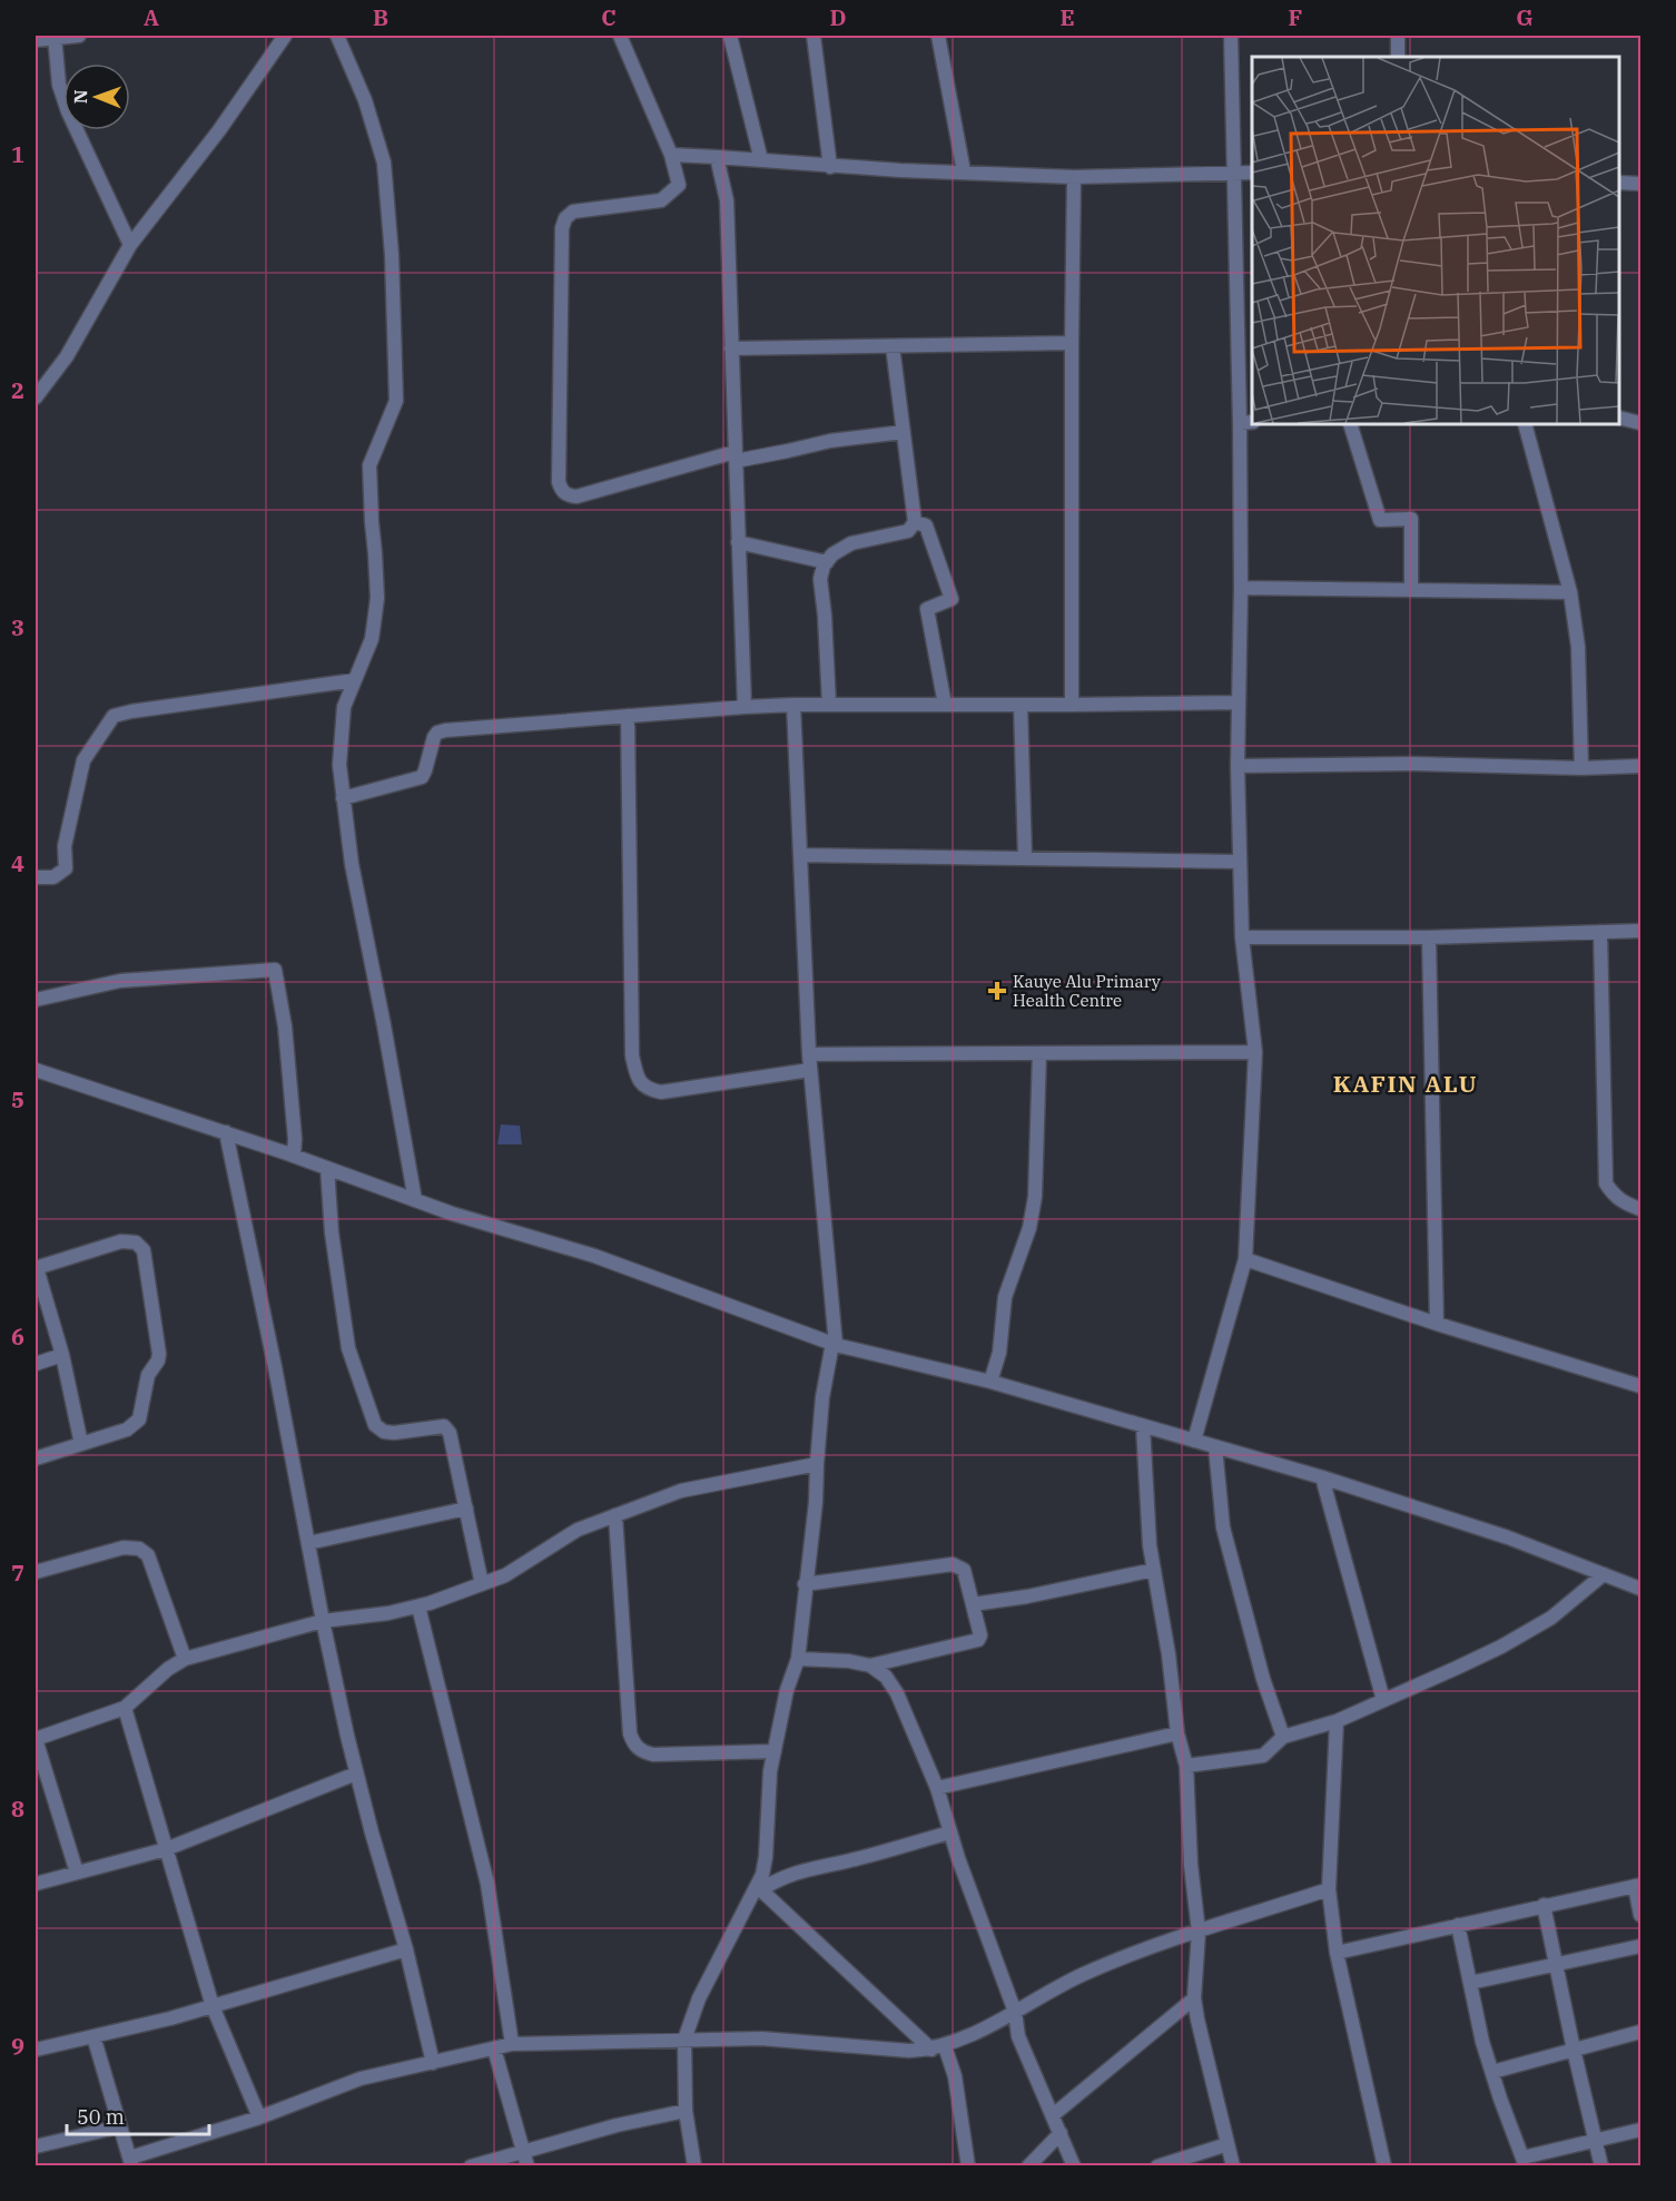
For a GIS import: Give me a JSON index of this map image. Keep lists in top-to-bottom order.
{
  "districts": ["KAFIN ALU"],
  "places": {
    "health": ["Kauye Alu Primary Health Centre"]
  },
  "scale_bar": "50 m",
  "north": "left",
  "grid": {
    "columns": [
      "A",
      "B",
      "C",
      "D",
      "E",
      "F",
      "G"
    ],
    "rows": [
      "1",
      "2",
      "3",
      "4",
      "5",
      "6",
      "7",
      "8",
      "9"
    ]
  }
}
